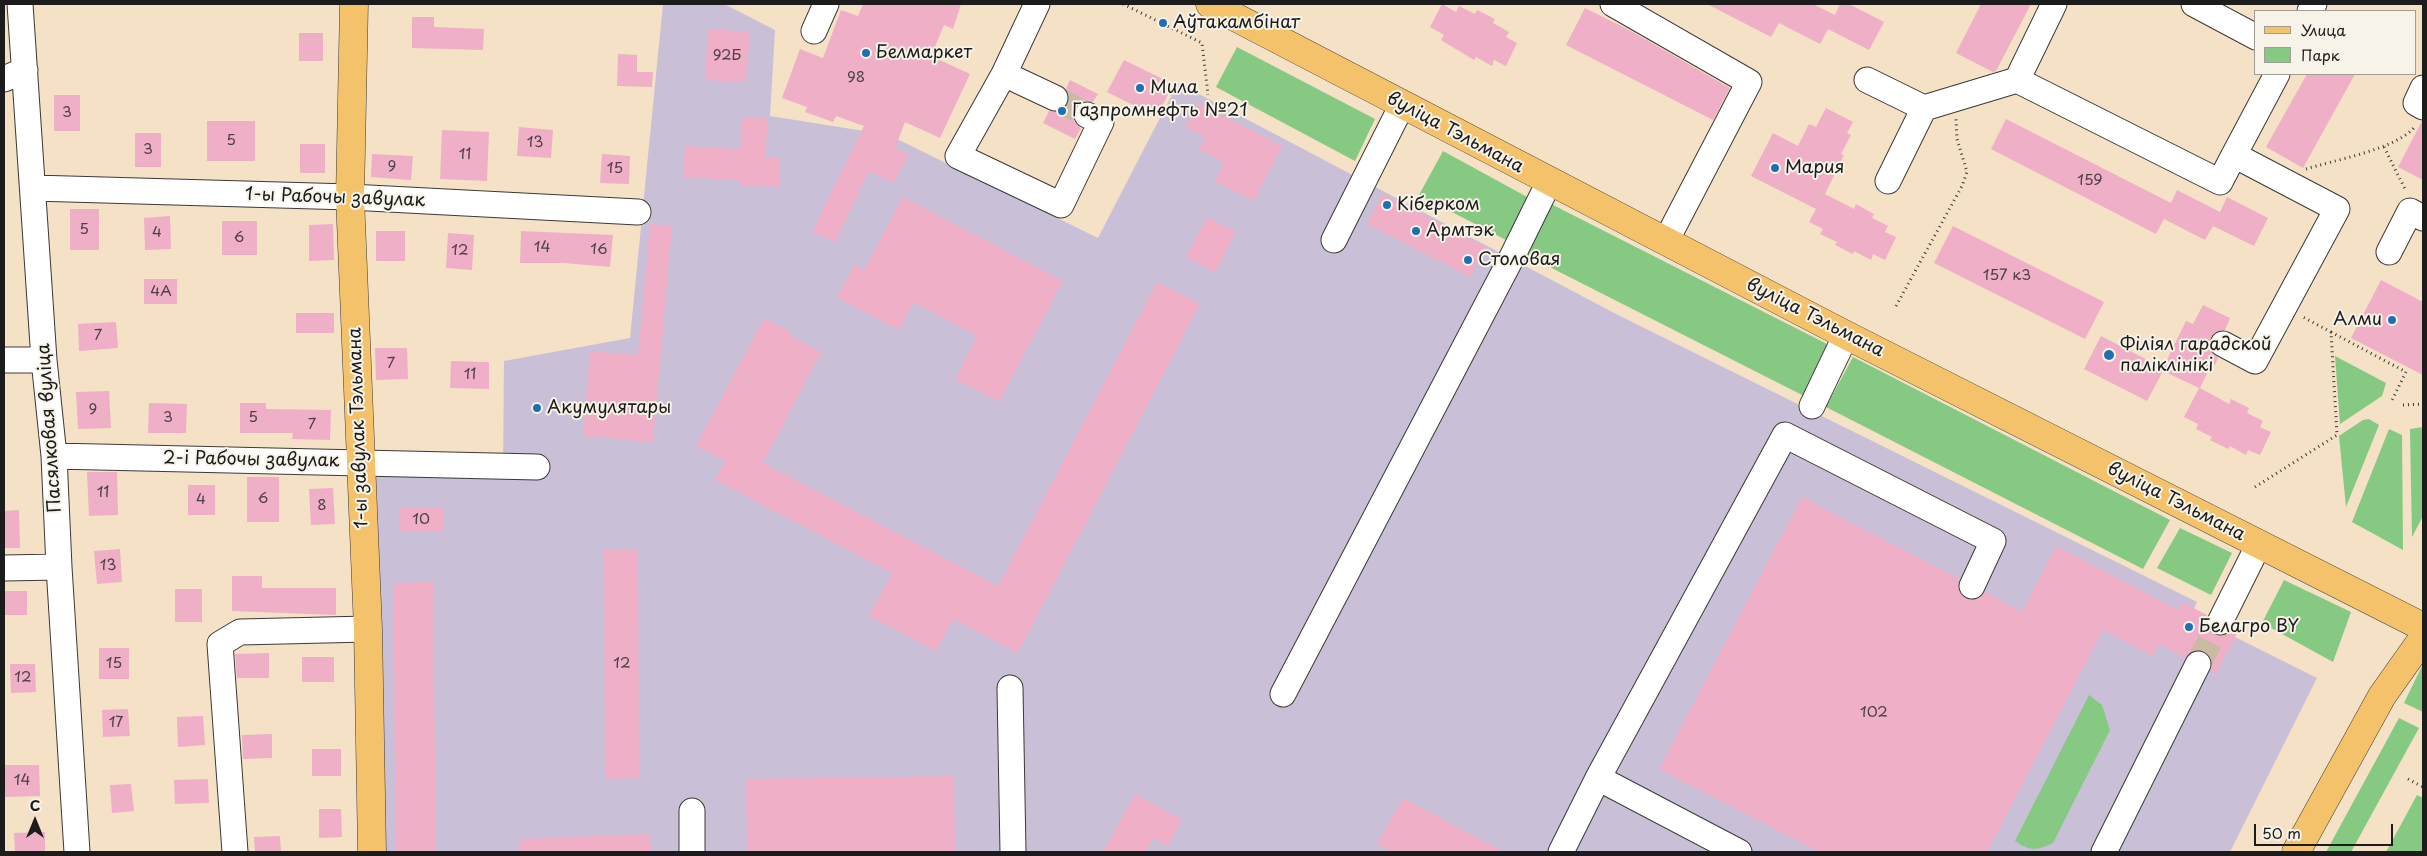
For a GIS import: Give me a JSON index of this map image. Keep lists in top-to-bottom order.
{
  "streets": {
    "main road": ["вуліца Тэльмана", "1-ы завулак Тэльмана"],
    "street": ["1-ы Рабочы завулак", "Пасялковая вуліца", "2-і Рабочы завулак"]
  },
  "crossings": [
    ["1-ы Рабочы завулак", "Пасялковая вуліца"],
    ["1-ы Рабочы завулак", "1-ы завулак Тэльмана"],
    ["Пасялковая вуліца", "2-і Рабочы завулак"],
    ["1-ы завулак Тэльмана", "2-і Рабочы завулак"]
  ],
  "places": [
    "Аўтакамбінат",
    "Белмаркет",
    "Мила",
    "Газпромнефть №21",
    "Мария",
    "Кіберком",
    "Армтэк",
    "Столовая",
    "Алми",
    "Філіял гарадской паліклінікі",
    "Акумулятары",
    "Белагро BY"
  ],
  "house_numbers": [
    "92Б",
    "98",
    "3",
    "5",
    "13",
    "3",
    "11",
    "9",
    "15",
    "159",
    "5",
    "4",
    "6",
    "14",
    "16",
    "12",
    "157 к3",
    "4А",
    "7",
    "7",
    "11",
    "9",
    "3",
    "5",
    "7",
    "11",
    "6",
    "4",
    "8",
    "10",
    "13",
    "15",
    "12",
    "12",
    "102",
    "17",
    "14"
  ],
  "legend": ["Улица", "Парк"],
  "scale_bar": "50 m",
  "north": "top"
}
